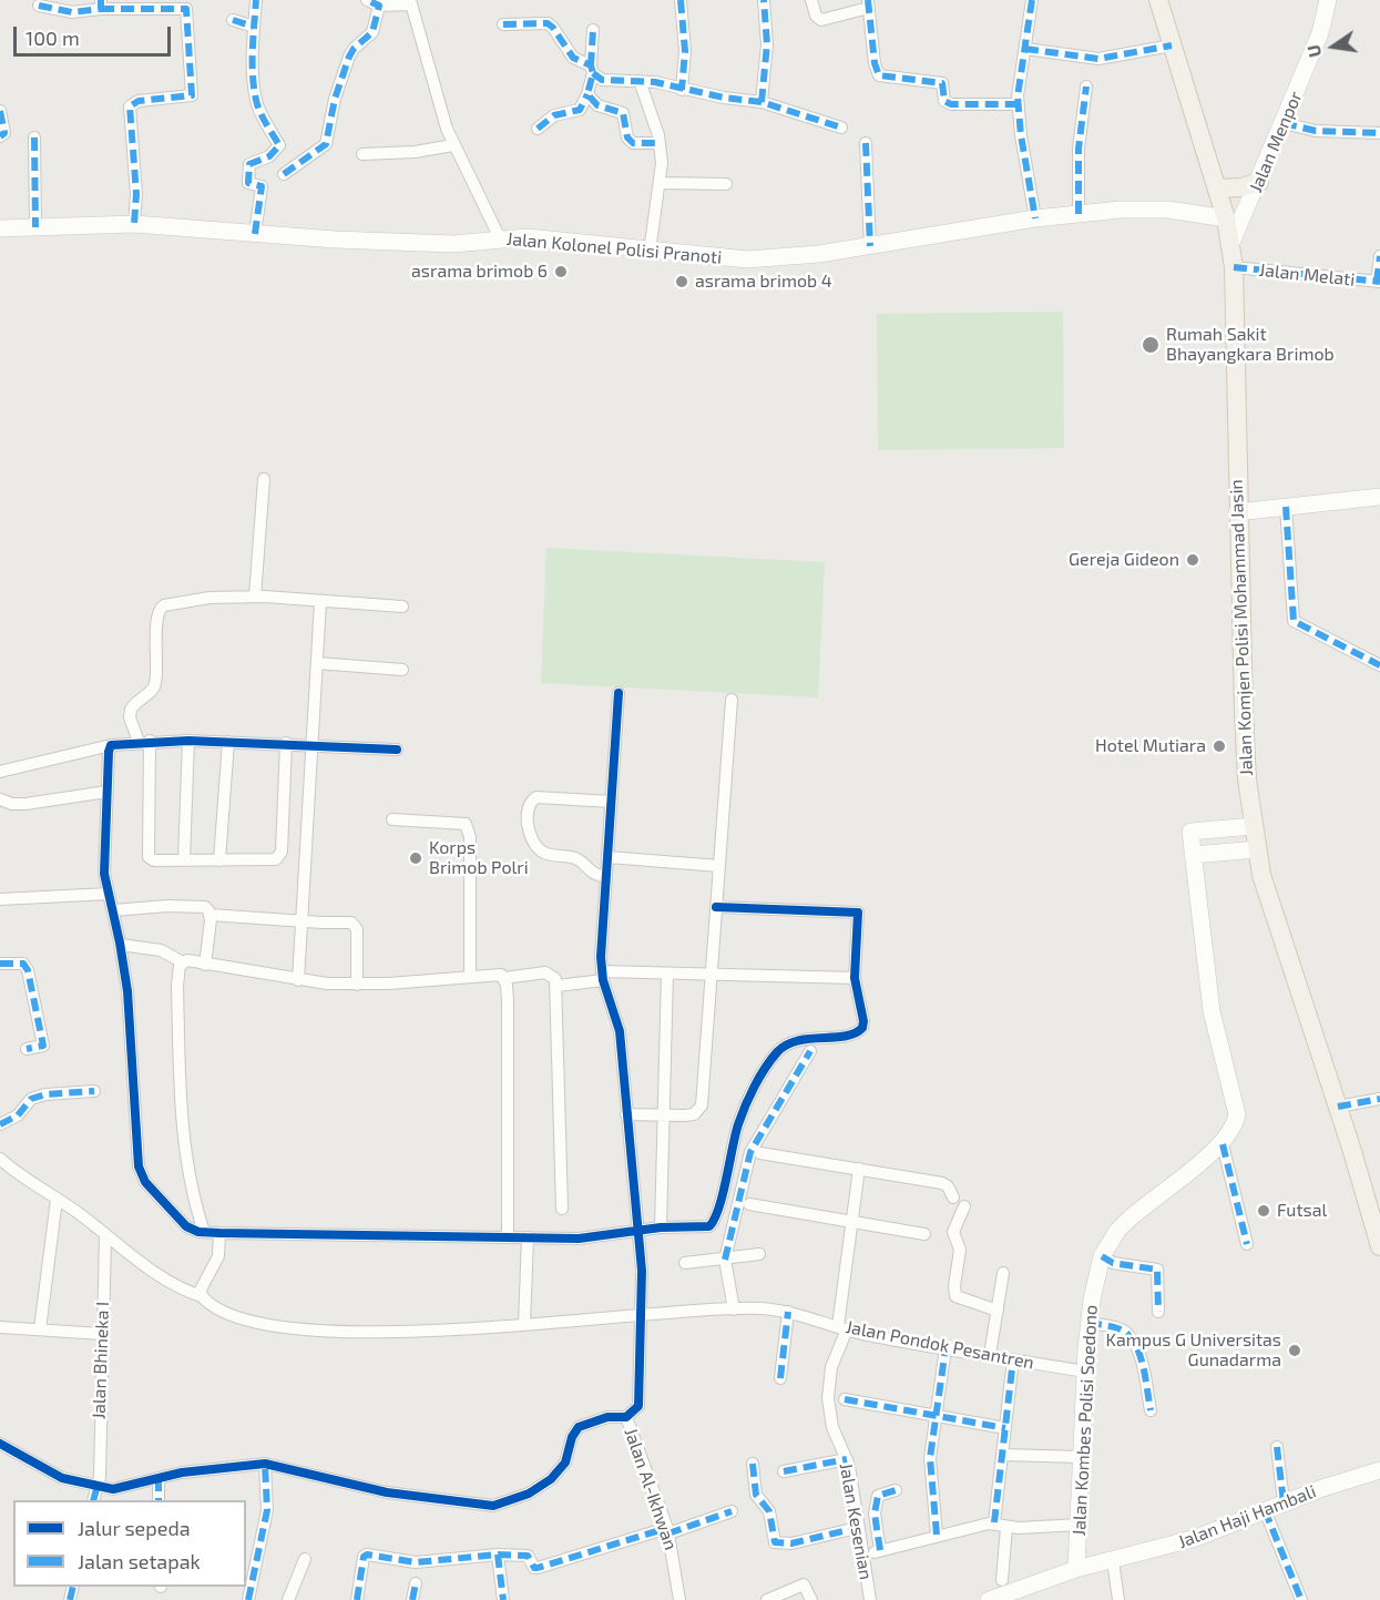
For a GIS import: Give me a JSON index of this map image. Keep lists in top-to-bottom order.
{
  "streets": {
    "main road": ["Jalan Komjen Polisi Mohammad Jasin"],
    "street": [
      "Jalan Menpor",
      "Jalan Kolonel Polisi Pranoti",
      "Jalan Melati",
      "Jalan Pondok Pesantren",
      "Jalan Bhineka I",
      "Jalan Kombes Polisi Soedono",
      "Jalan Al-Ikhwan",
      "Jalan Haji Hambali",
      "Jalan Kesenian"
    ]
  },
  "crossings": [
    ["Jalan Menpor", "Jalan Komjen Polisi Mohammad Jasin"],
    ["Jalan Kolonel Polisi Pranoti", "Jalan Komjen Polisi Mohammad Jasin"],
    ["Jalan Melati", "Jalan Komjen Polisi Mohammad Jasin"],
    ["Jalan Komjen Polisi Mohammad Jasin", "Jalan Kombes Polisi Soedono"],
    ["Jalan Pondok Pesantren", "Jalan Bhineka I"],
    ["Jalan Pondok Pesantren", "Jalan Kombes Polisi Soedono"],
    ["Jalan Pondok Pesantren", "Jalan Kesenian"],
    ["Jalan Kombes Polisi Soedono", "Jalan Haji Hambali"]
  ],
  "places": [
    "asrama brimob 6",
    "asrama brimob 4",
    "Rumah Sakit Bhayangkara Brimob",
    "Gereja Gideon",
    "Hotel Mutiara",
    "Korps Brimob Polri",
    "Futsal",
    "Kampus G Universitas Gunadarma"
  ],
  "legend": ["Jalur sepeda", "Jalan setapak"],
  "scale_bar": "100 m",
  "north": "left"
}
